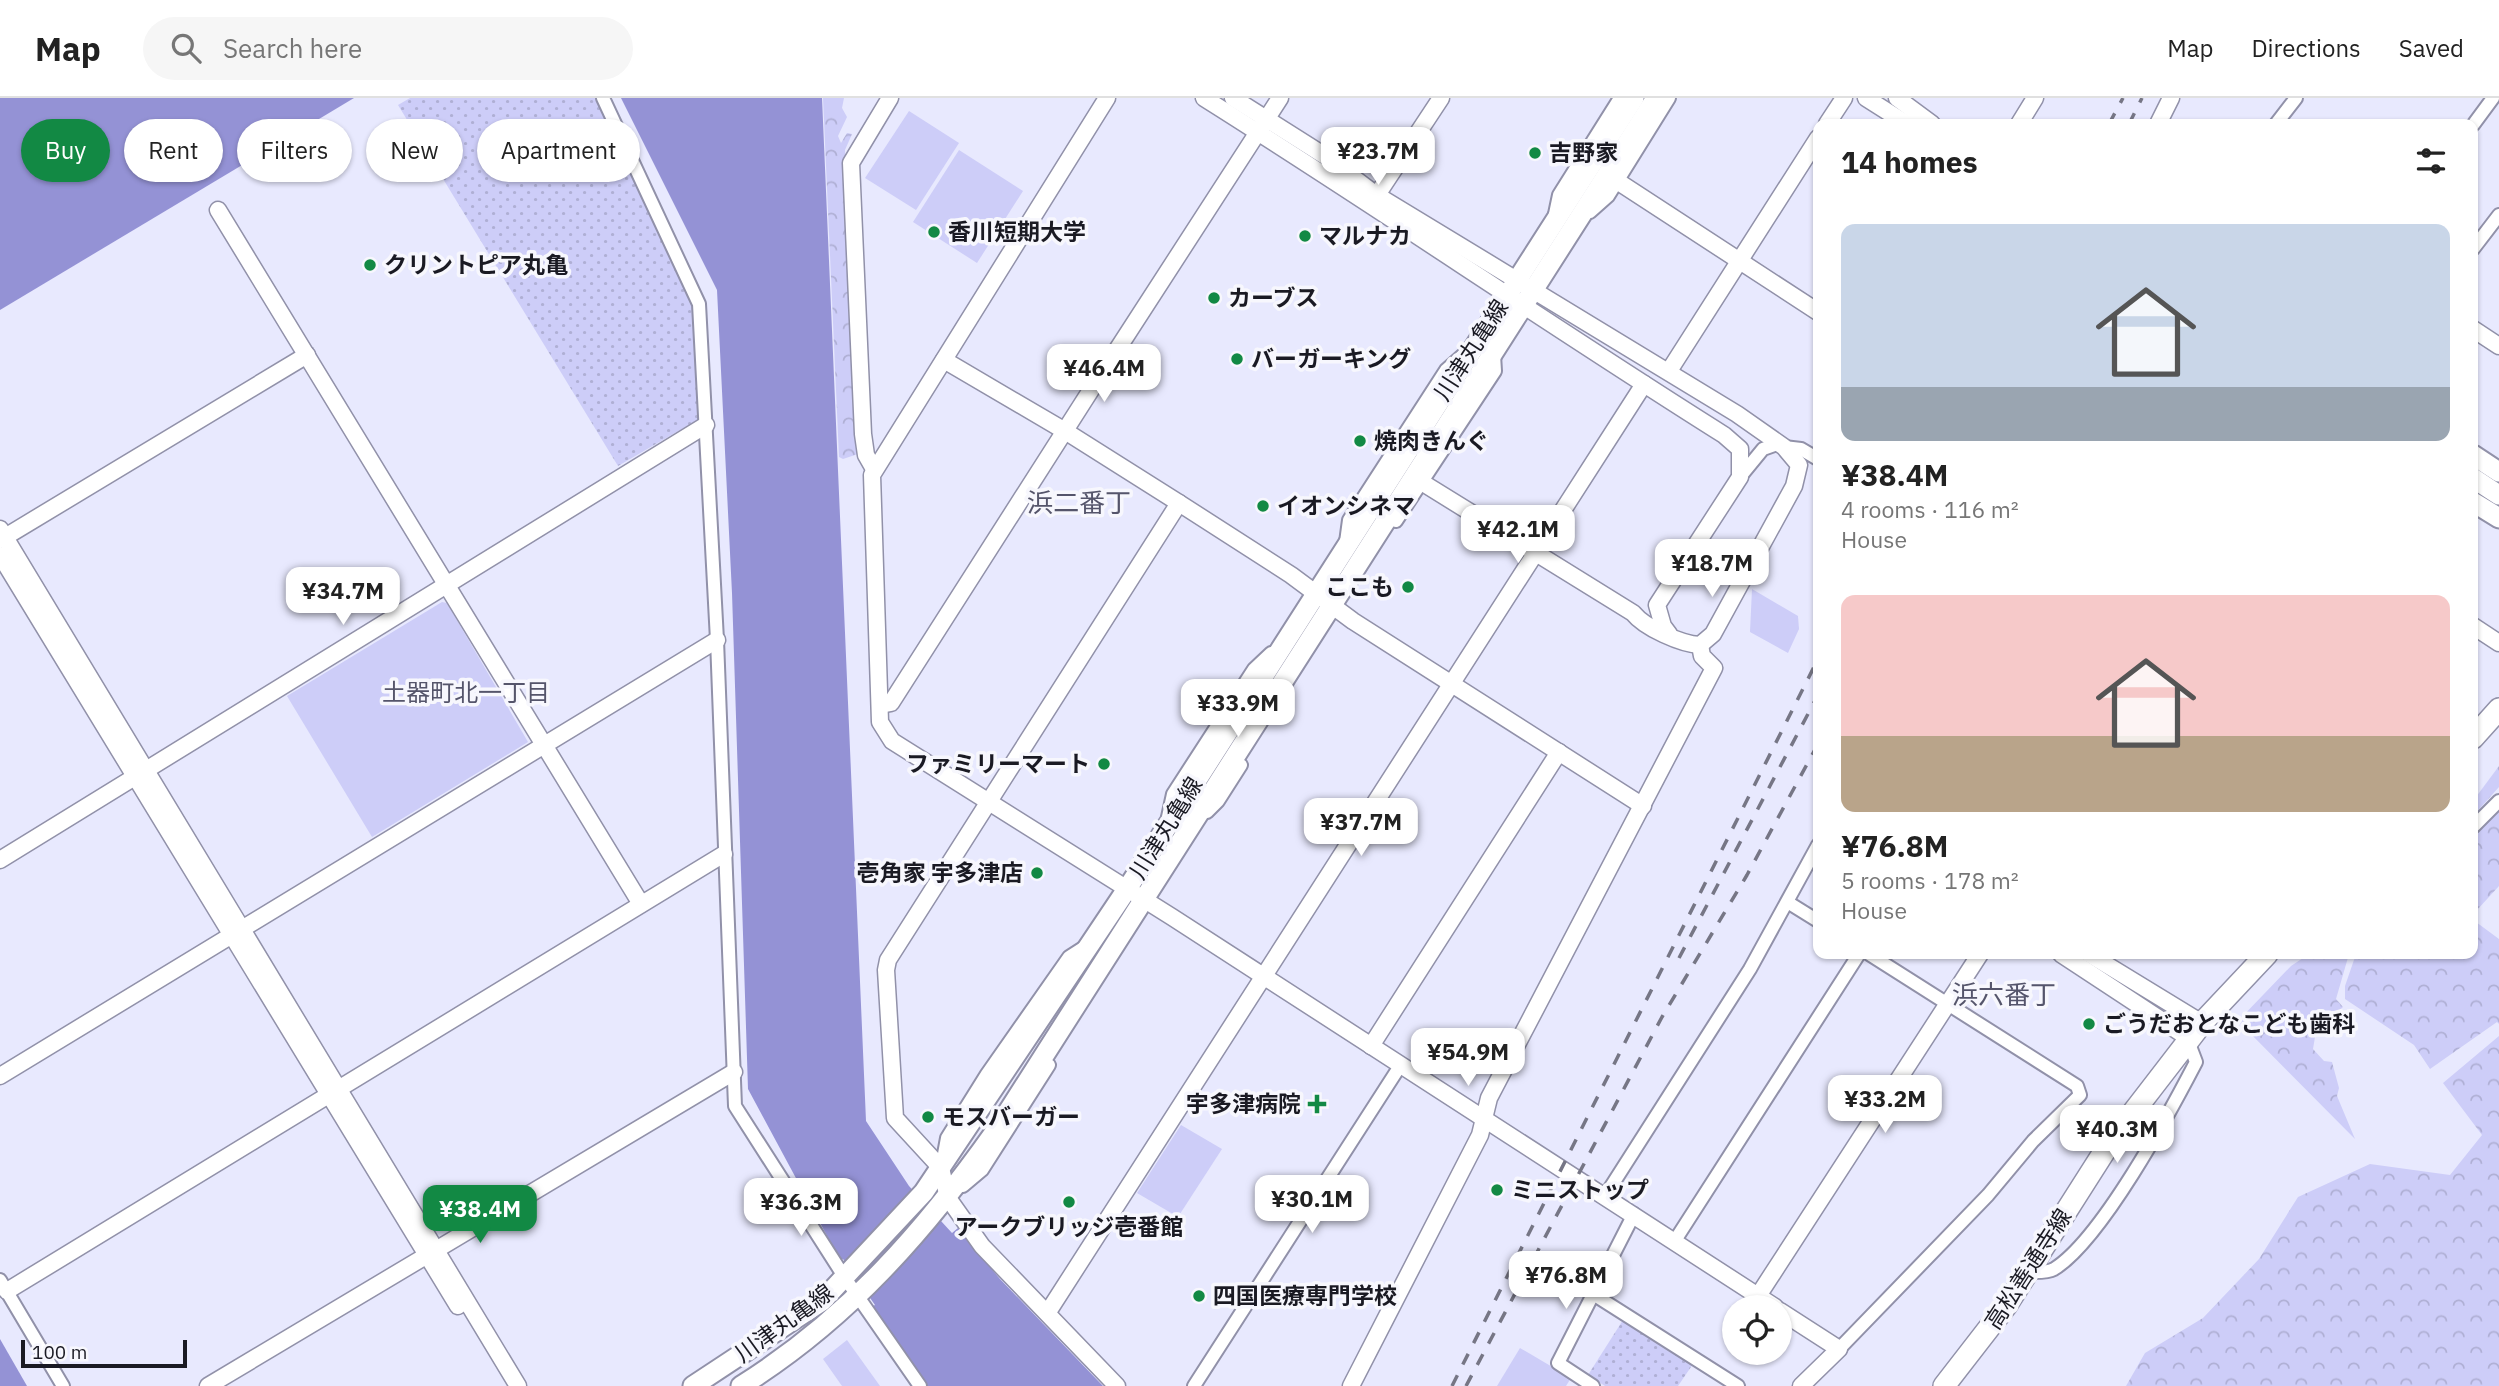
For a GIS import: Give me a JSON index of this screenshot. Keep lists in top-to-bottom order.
{
  "streets": {
    "main road": ["川津丸亀線", "高松善通寺線"]
  },
  "districts": ["浜二番丁", "土器町北一丁目", "浜六番丁"],
  "places": {
    "other": [
      "吉野家",
      "香川短期大学",
      "マルナカ",
      "クリントピア丸亀",
      "カーブス",
      "バーガーキング",
      "焼肉きんぐ",
      "イオンシネマ",
      "ここも",
      "ファミリーマート",
      "壱角家 宇多津店",
      "ごうだおとなこども歯科",
      "モスバーガー",
      "ミニストップ",
      "アークブリッジ壱番館",
      "四国医療専門学校"
    ],
    "health": ["宇多津病院"]
  },
  "scale_bar": "100 m",
  "page": {
    "header": "Map",
    "search": "Search here",
    "nav": ["Map", "Directions", "Saved"],
    "chip": [
      "Buy",
      "Rent",
      "Filters",
      "New",
      "Apartment"
    ],
    "heading": "14 homes",
    "price": [
      "¥23.7M",
      "¥46.4M",
      "¥42.1M",
      "¥18.7M",
      "¥34.7M",
      "¥33.9M",
      "¥37.7M",
      "¥54.9M",
      "¥33.2M",
      "¥40.3M",
      "¥30.1M",
      "¥36.3M",
      "¥38.4M",
      "¥76.8M"
    ],
    "list": [
      {
        "name": "¥38.4M",
        "note": "4 rooms · 116 m² · House"
      },
      {
        "name": "¥76.8M",
        "note": "5 rooms · 178 m² · House"
      }
    ],
    "scale": "100 m"
  }
}
